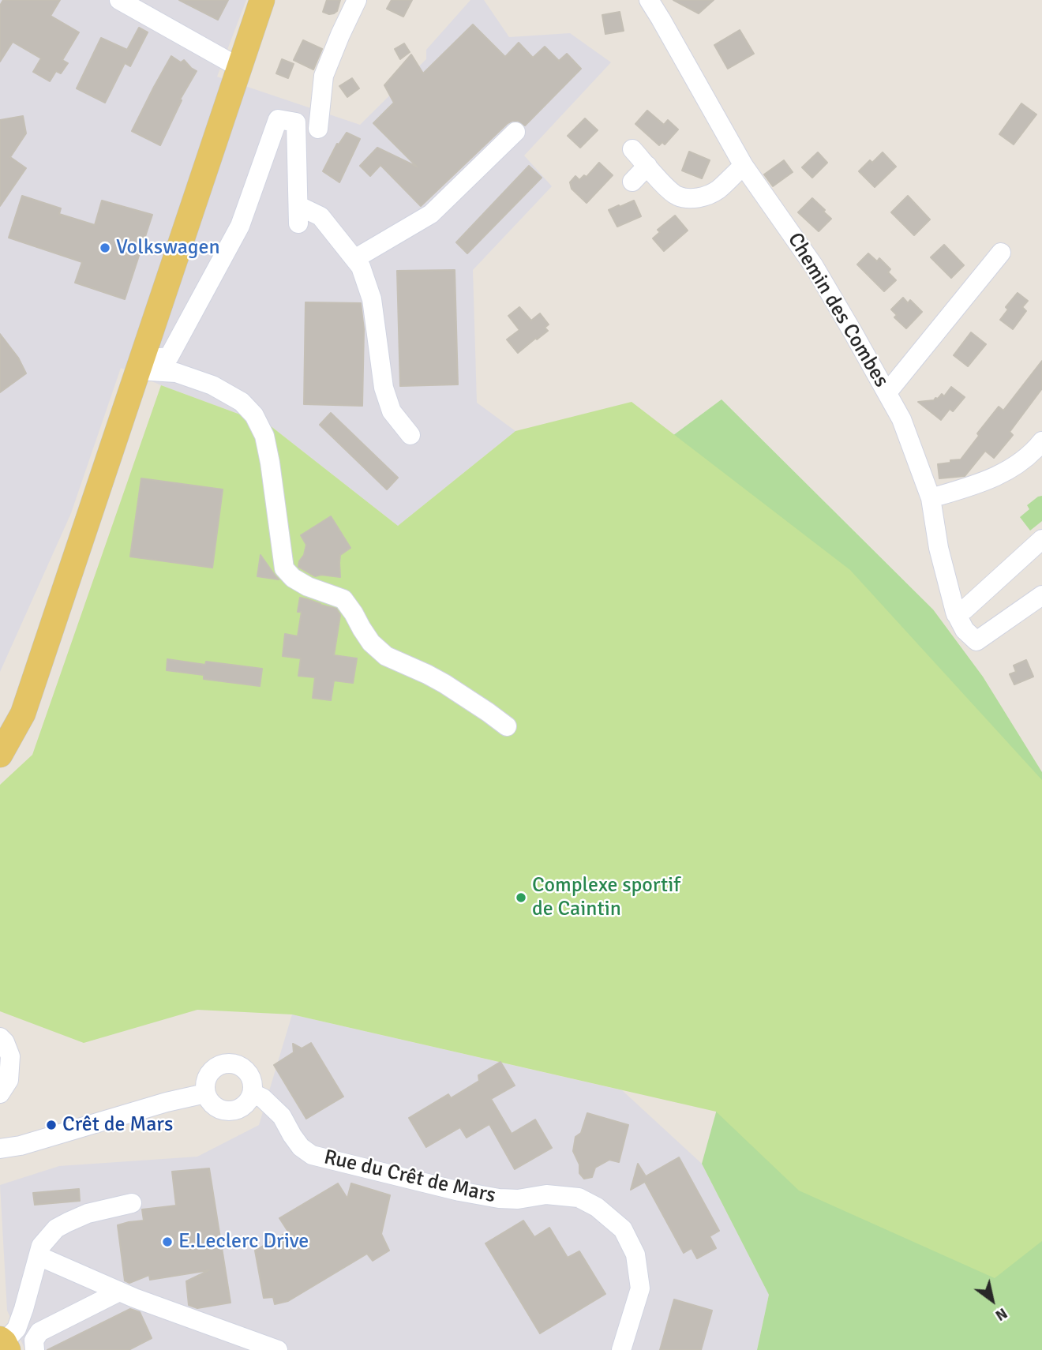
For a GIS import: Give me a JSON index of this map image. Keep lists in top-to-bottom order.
{
  "streets": {
    "street": ["Chemin des Combes", "Rue du Crêt de Mars"]
  },
  "places": [
    "Volkswagen",
    "Complexe sportif de Caintin",
    "Crêt de Mars",
    "E.Leclerc Drive"
  ],
  "north": "bottom right"
}
